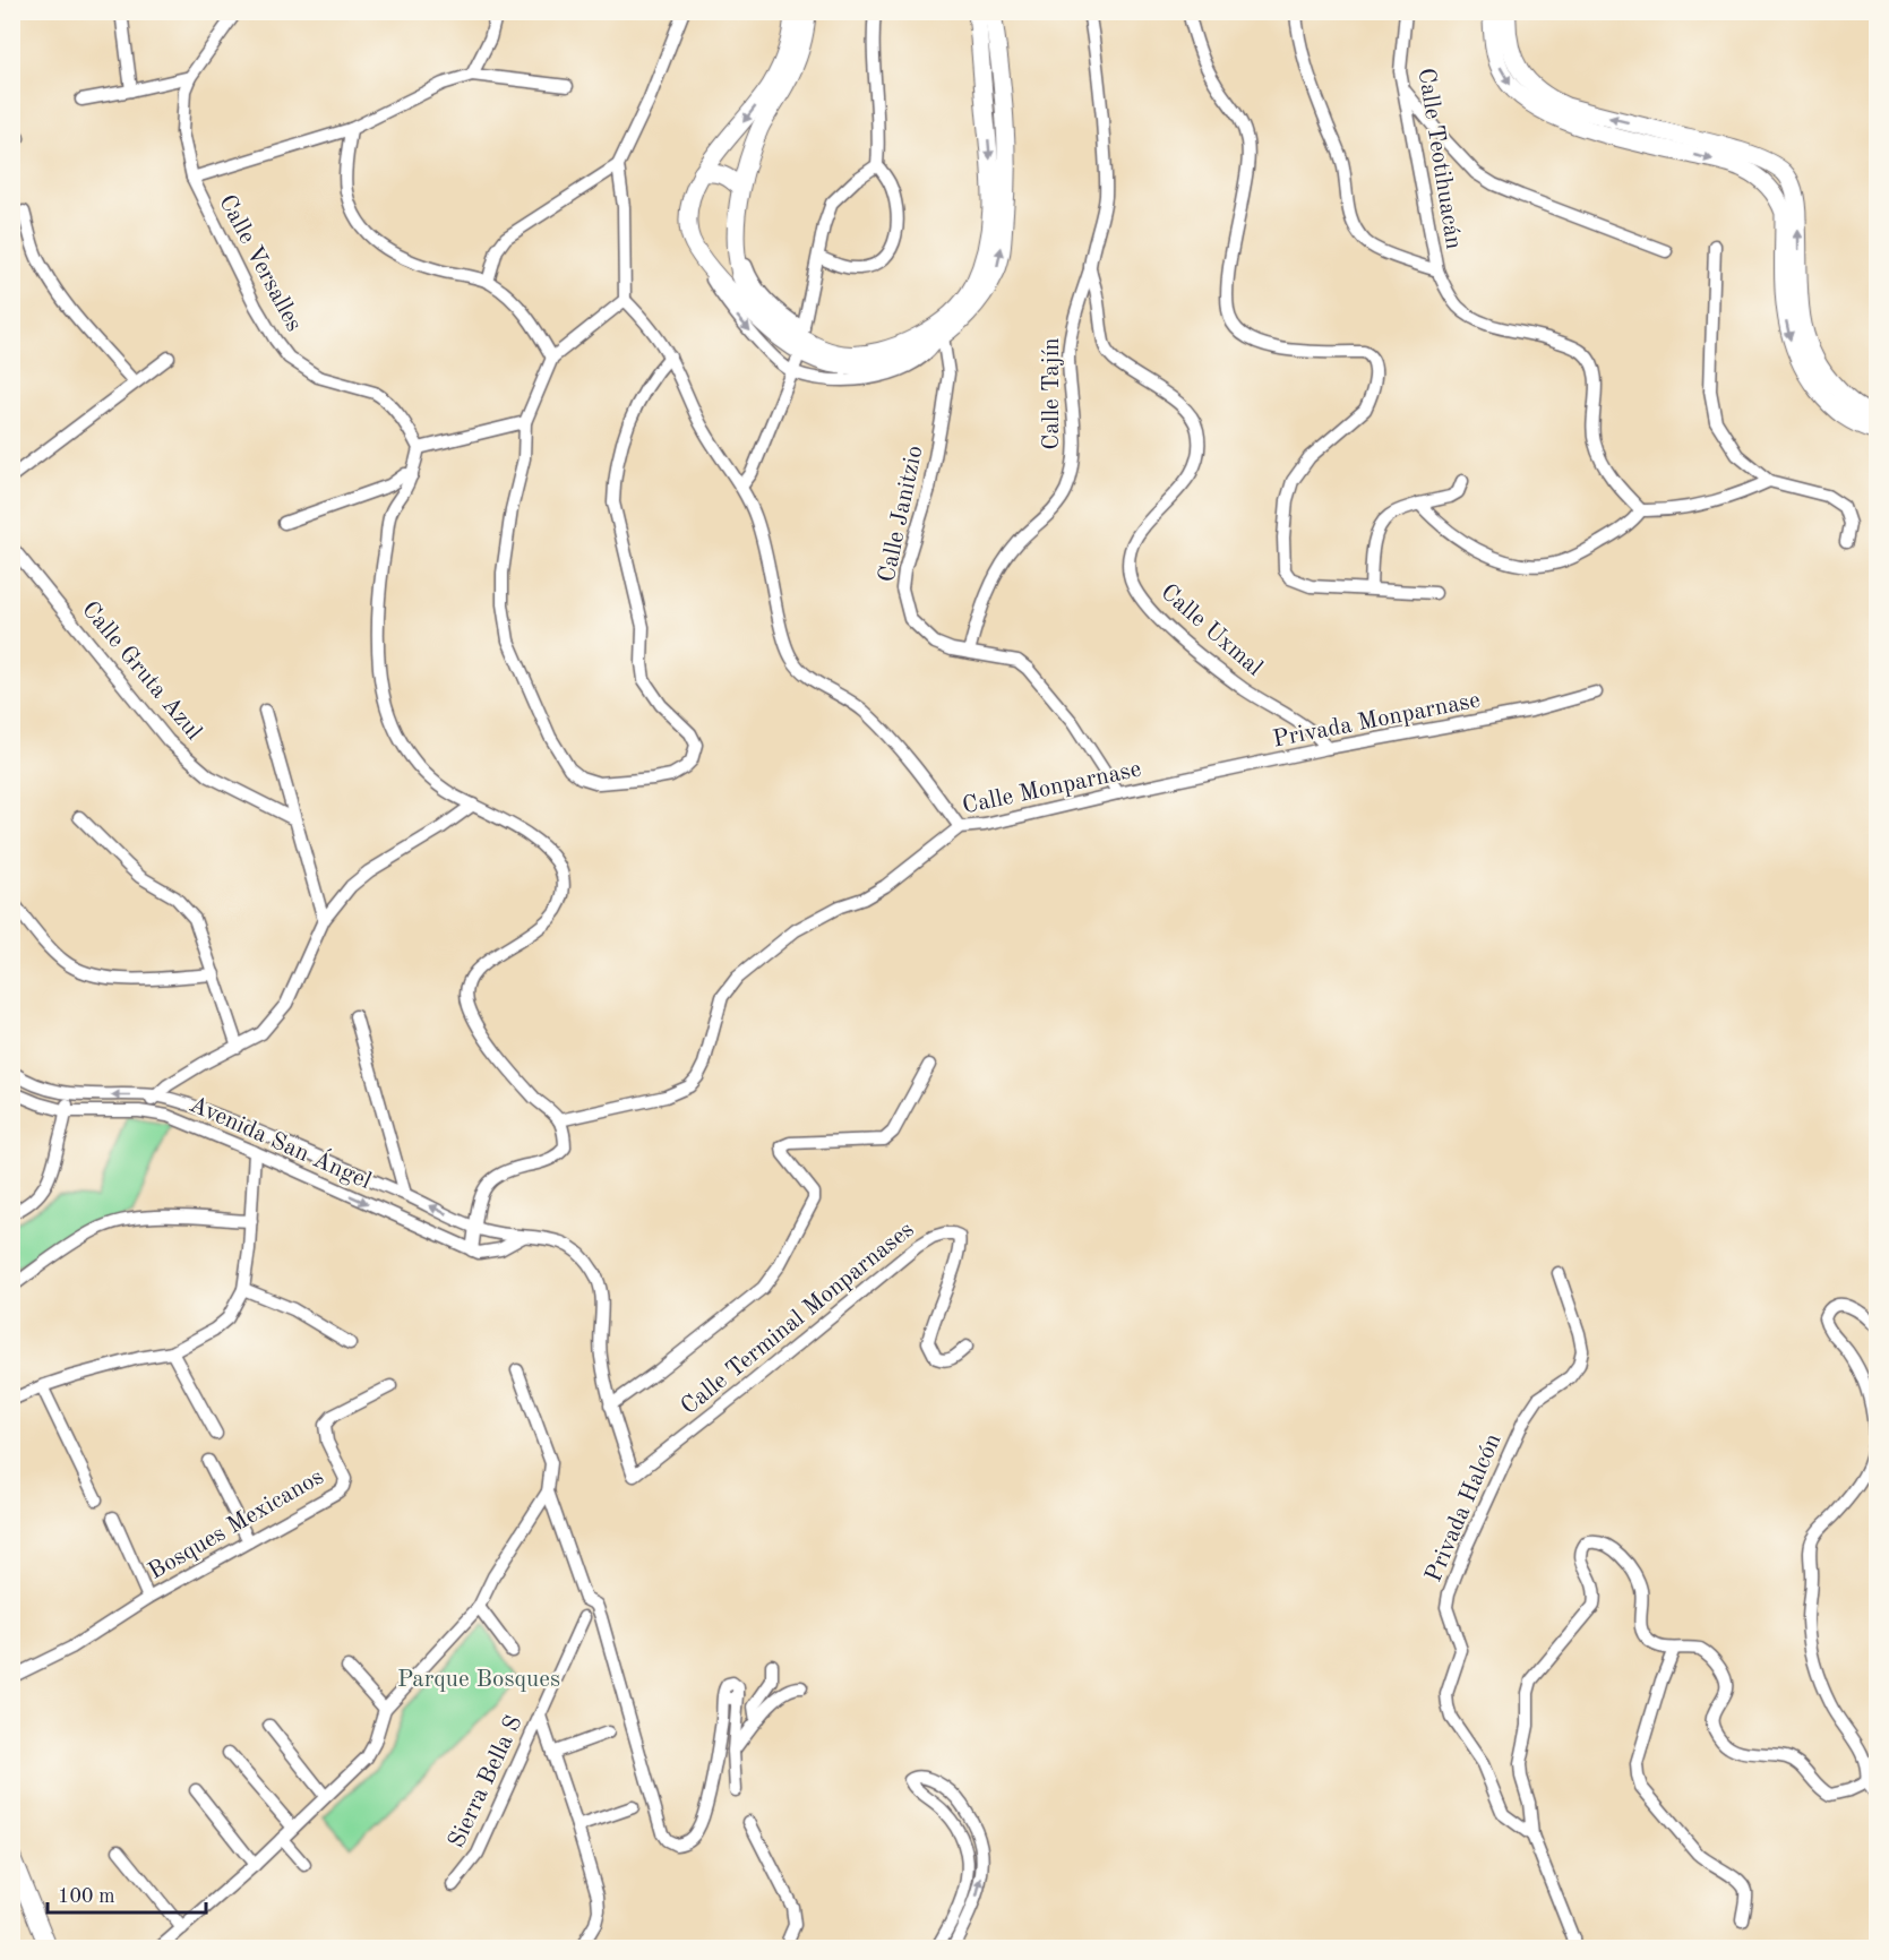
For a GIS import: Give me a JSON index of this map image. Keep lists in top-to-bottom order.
{
  "streets": {
    "street": [
      "Calle Teotihuacán",
      "Calle Versalles",
      "Calle Tajín",
      "Calle Janitzio",
      "Calle Uxmal",
      "Calle Gruta Azul",
      "Privada Monparnase",
      "Calle Monparnase",
      "Avenida San Ángel",
      "Calle Terminal Monparnases",
      "Privada Halcón",
      "Bosques Mexicanos",
      "Sierra Bella S"
    ]
  },
  "crossings": [
    ["Calle Tajín", "Calle Janitzio"],
    ["Calle Tajín", "Calle Uxmal"],
    ["Calle Janitzio", "Calle Monparnase"],
    ["Calle Uxmal", "Privada Monparnase"],
    ["Privada Monparnase", "Calle Monparnase"],
    ["Avenida San Ángel", "Calle Terminal Monparnases"]
  ],
  "parks": ["Parque Bosques"],
  "scale_bar": "100 m"
}
